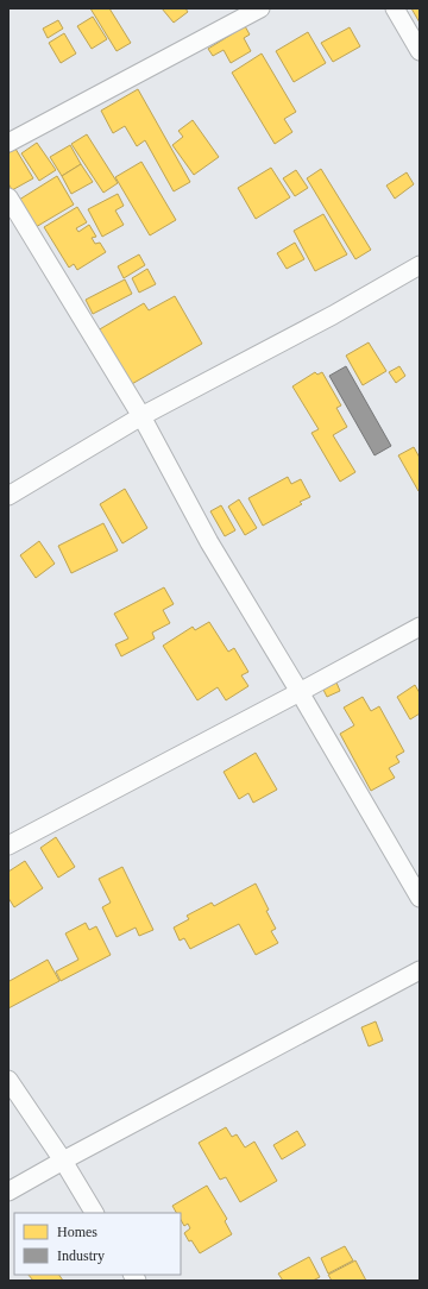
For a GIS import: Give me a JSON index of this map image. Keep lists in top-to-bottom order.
{
  "legend": ["Homes", "Industry"]
}
